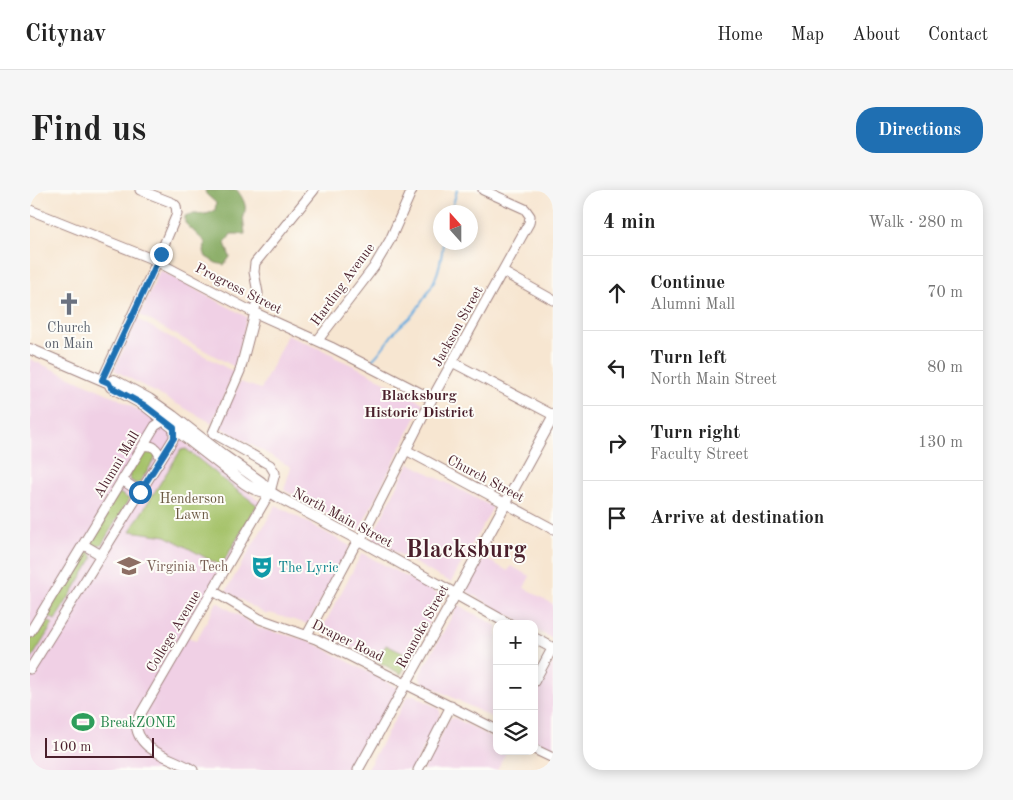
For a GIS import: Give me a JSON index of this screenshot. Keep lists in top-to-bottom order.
{
  "streets": {
    "main road": ["North Main Street", "Roanoke Street"],
    "street": [
      "Harding Avenue",
      "Progress Street",
      "Jackson Street",
      "Alumni Mall",
      "Church Street",
      "College Avenue",
      "Draper Road"
    ]
  },
  "crossings": [
    ["Harding Avenue", "Progress Street"],
    ["Progress Street", "Jackson Street"],
    ["Jackson Street", "Church Street"],
    ["Jackson Street", "North Main Street"],
    ["Jackson Street", "Draper Road"],
    ["Alumni Mall", "North Main Street"],
    ["Church Street", "Roanoke Street"],
    ["North Main Street", "Roanoke Street"],
    ["North Main Street", "College Avenue"],
    ["Roanoke Street", "Draper Road"],
    ["College Avenue", "Draper Road"]
  ],
  "districts": ["Blacksburg Historic District", "Blacksburg"],
  "parks": ["Henderson Lawn"],
  "places": {
    "church": ["Church on Main"],
    "school or university": ["Virginia Tech"],
    "theatre": ["The Lyric"],
    "sports": ["BreakZONE"]
  },
  "scale_bar": "100 m",
  "north": "top",
  "page": {
    "header": "Citynav",
    "nav": [
      "Home",
      "Map",
      "About",
      "Contact"
    ],
    "buttons": "Directions",
    "title": "Find us",
    "heading": ["4 min", "Walk · 280 m"],
    "list": [
      ["Continue", "Alumni Mall", "70 m"],
      ["Turn left", "North Main Street", "80 m"],
      ["Turn right", "Faculty Street", "130 m"],
      "Arrive at destination"
    ],
    "map_buttons": ["+", "−"],
    "scale": "100 m"
  }
}
